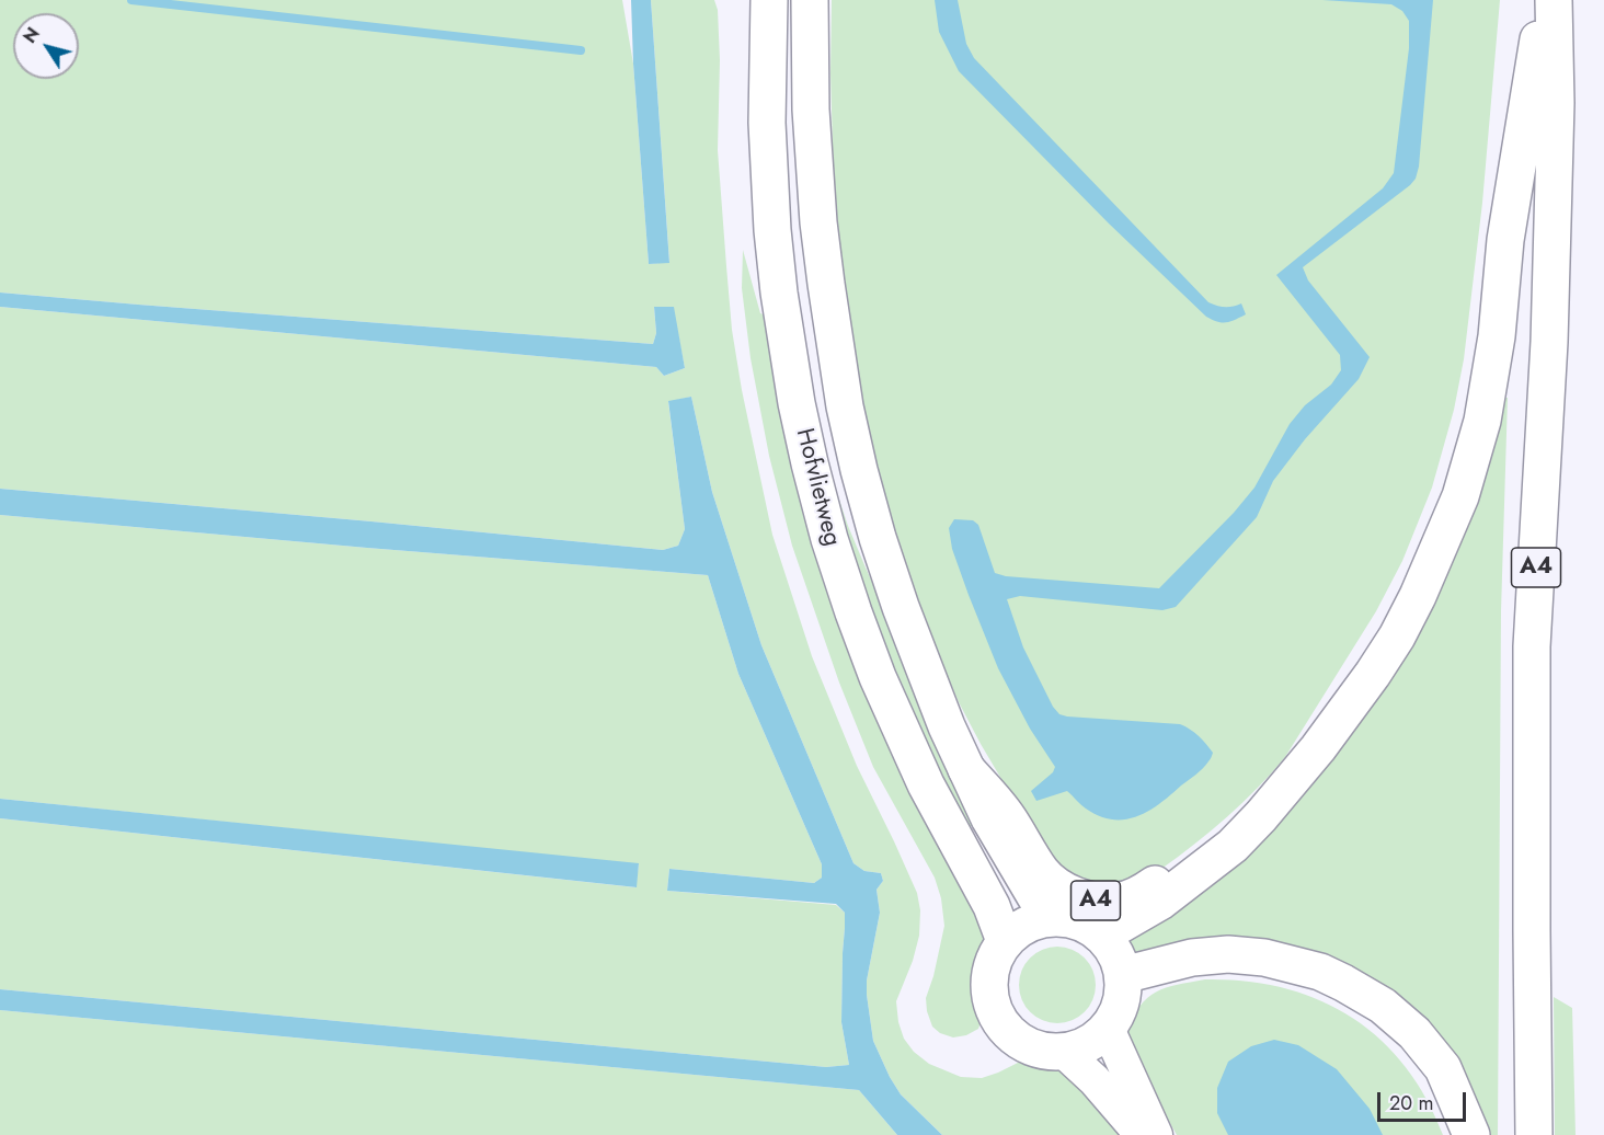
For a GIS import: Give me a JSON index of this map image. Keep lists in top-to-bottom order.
{
  "streets": {
    "main road": ["Hofvlietweg", "A4"]
  },
  "crossings": [
    ["Hofvlietweg", "A4"]
  ],
  "scale_bar": "20 m",
  "north": "top left"
}
